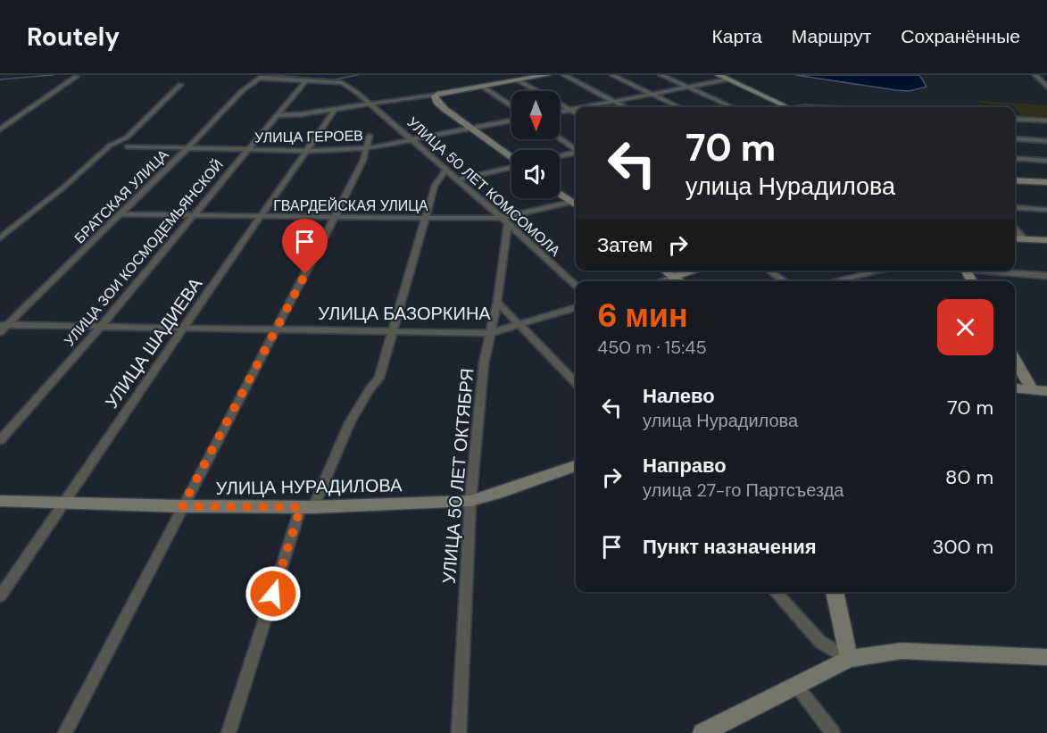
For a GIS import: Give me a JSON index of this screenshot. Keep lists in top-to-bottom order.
{
  "streets": {
    "street": [
      "УЛИЦА ГЕРОЕВ",
      "УЛИЦА 50 ЛЕТ КОМСОМОЛА",
      "БРАТСКАЯ УЛИЦА",
      "ГВАРДЕЙСКАЯ УЛИЦА",
      "УЛИЦА ЗОИ КОСМОДЕМЬЯНСКОЙ",
      "УЛИЦА БАЗОРКИНА",
      "УЛИЦА ШАДИЕВА",
      "УЛИЦА 50 ЛЕТ ОКТЯБРЯ",
      "УЛИЦА НУРАДИЛОВА"
    ]
  },
  "crossings": [
    ["УЛИЦА ГЕРОЕВ", "УЛИЦА 50 ЛЕТ КОМСОМОЛА"],
    ["УЛИЦА ГЕРОЕВ", "БРАТСКАЯ УЛИЦА"],
    ["УЛИЦА ГЕРОЕВ", "УЛИЦА ЗОИ КОСМОДЕМЬЯНСКОЙ"],
    ["УЛИЦА ГЕРОЕВ", "УЛИЦА ШАДИЕВА"],
    ["УЛИЦА 50 ЛЕТ КОМСОМОЛА", "БРАТСКАЯ УЛИЦА"],
    ["УЛИЦА 50 ЛЕТ КОМСОМОЛА", "ГВАРДЕЙСКАЯ УЛИЦА"],
    ["УЛИЦА 50 ЛЕТ КОМСОМОЛА", "УЛИЦА ЗОИ КОСМОДЕМЬЯНСКОЙ"],
    ["УЛИЦА 50 ЛЕТ КОМСОМОЛА", "УЛИЦА 50 ЛЕТ ОКТЯБРЯ"],
    ["БРАТСКАЯ УЛИЦА", "ГВАРДЕЙСКАЯ УЛИЦА"],
    ["БРАТСКАЯ УЛИЦА", "УЛИЦА БАЗОРКИНА"],
    ["ГВАРДЕЙСКАЯ УЛИЦА", "УЛИЦА ЗОИ КОСМОДЕМЬЯНСКОЙ"],
    ["ГВАРДЕЙСКАЯ УЛИЦА", "УЛИЦА ШАДИЕВА"],
    ["ГВАРДЕЙСКАЯ УЛИЦА", "УЛИЦА 50 ЛЕТ ОКТЯБРЯ"],
    ["УЛИЦА ЗОИ КОСМОДЕМЬЯНСКОЙ", "УЛИЦА БАЗОРКИНА"],
    ["УЛИЦА БАЗОРКИНА", "УЛИЦА ШАДИЕВА"],
    ["УЛИЦА БАЗОРКИНА", "УЛИЦА 50 ЛЕТ ОКТЯБРЯ"],
    ["УЛИЦА ШАДИЕВА", "УЛИЦА НУРАДИЛОВА"],
    ["УЛИЦА 50 ЛЕТ ОКТЯБРЯ", "УЛИЦА НУРАДИЛОВА"]
  ],
  "north": "bottom",
  "page": {
    "header": "Routely",
    "nav": ["Карта", "Маршрут", "Сохранённые"],
    "turn": ["70 m", "улица Нурадилова"],
    "then": "Затем",
    "heading": ["6 мин", "450 m · 15:45"],
    "list": [
      {
        "name": "Налево",
        "note": "улица Нурадилова",
        "value": "70 m"
      },
      {
        "name": "Направо",
        "note": "улица 27-го Партсъезда",
        "value": "80 m"
      },
      {
        "name": "Пункт назначения",
        "value": "300 m"
      }
    ]
  }
}
